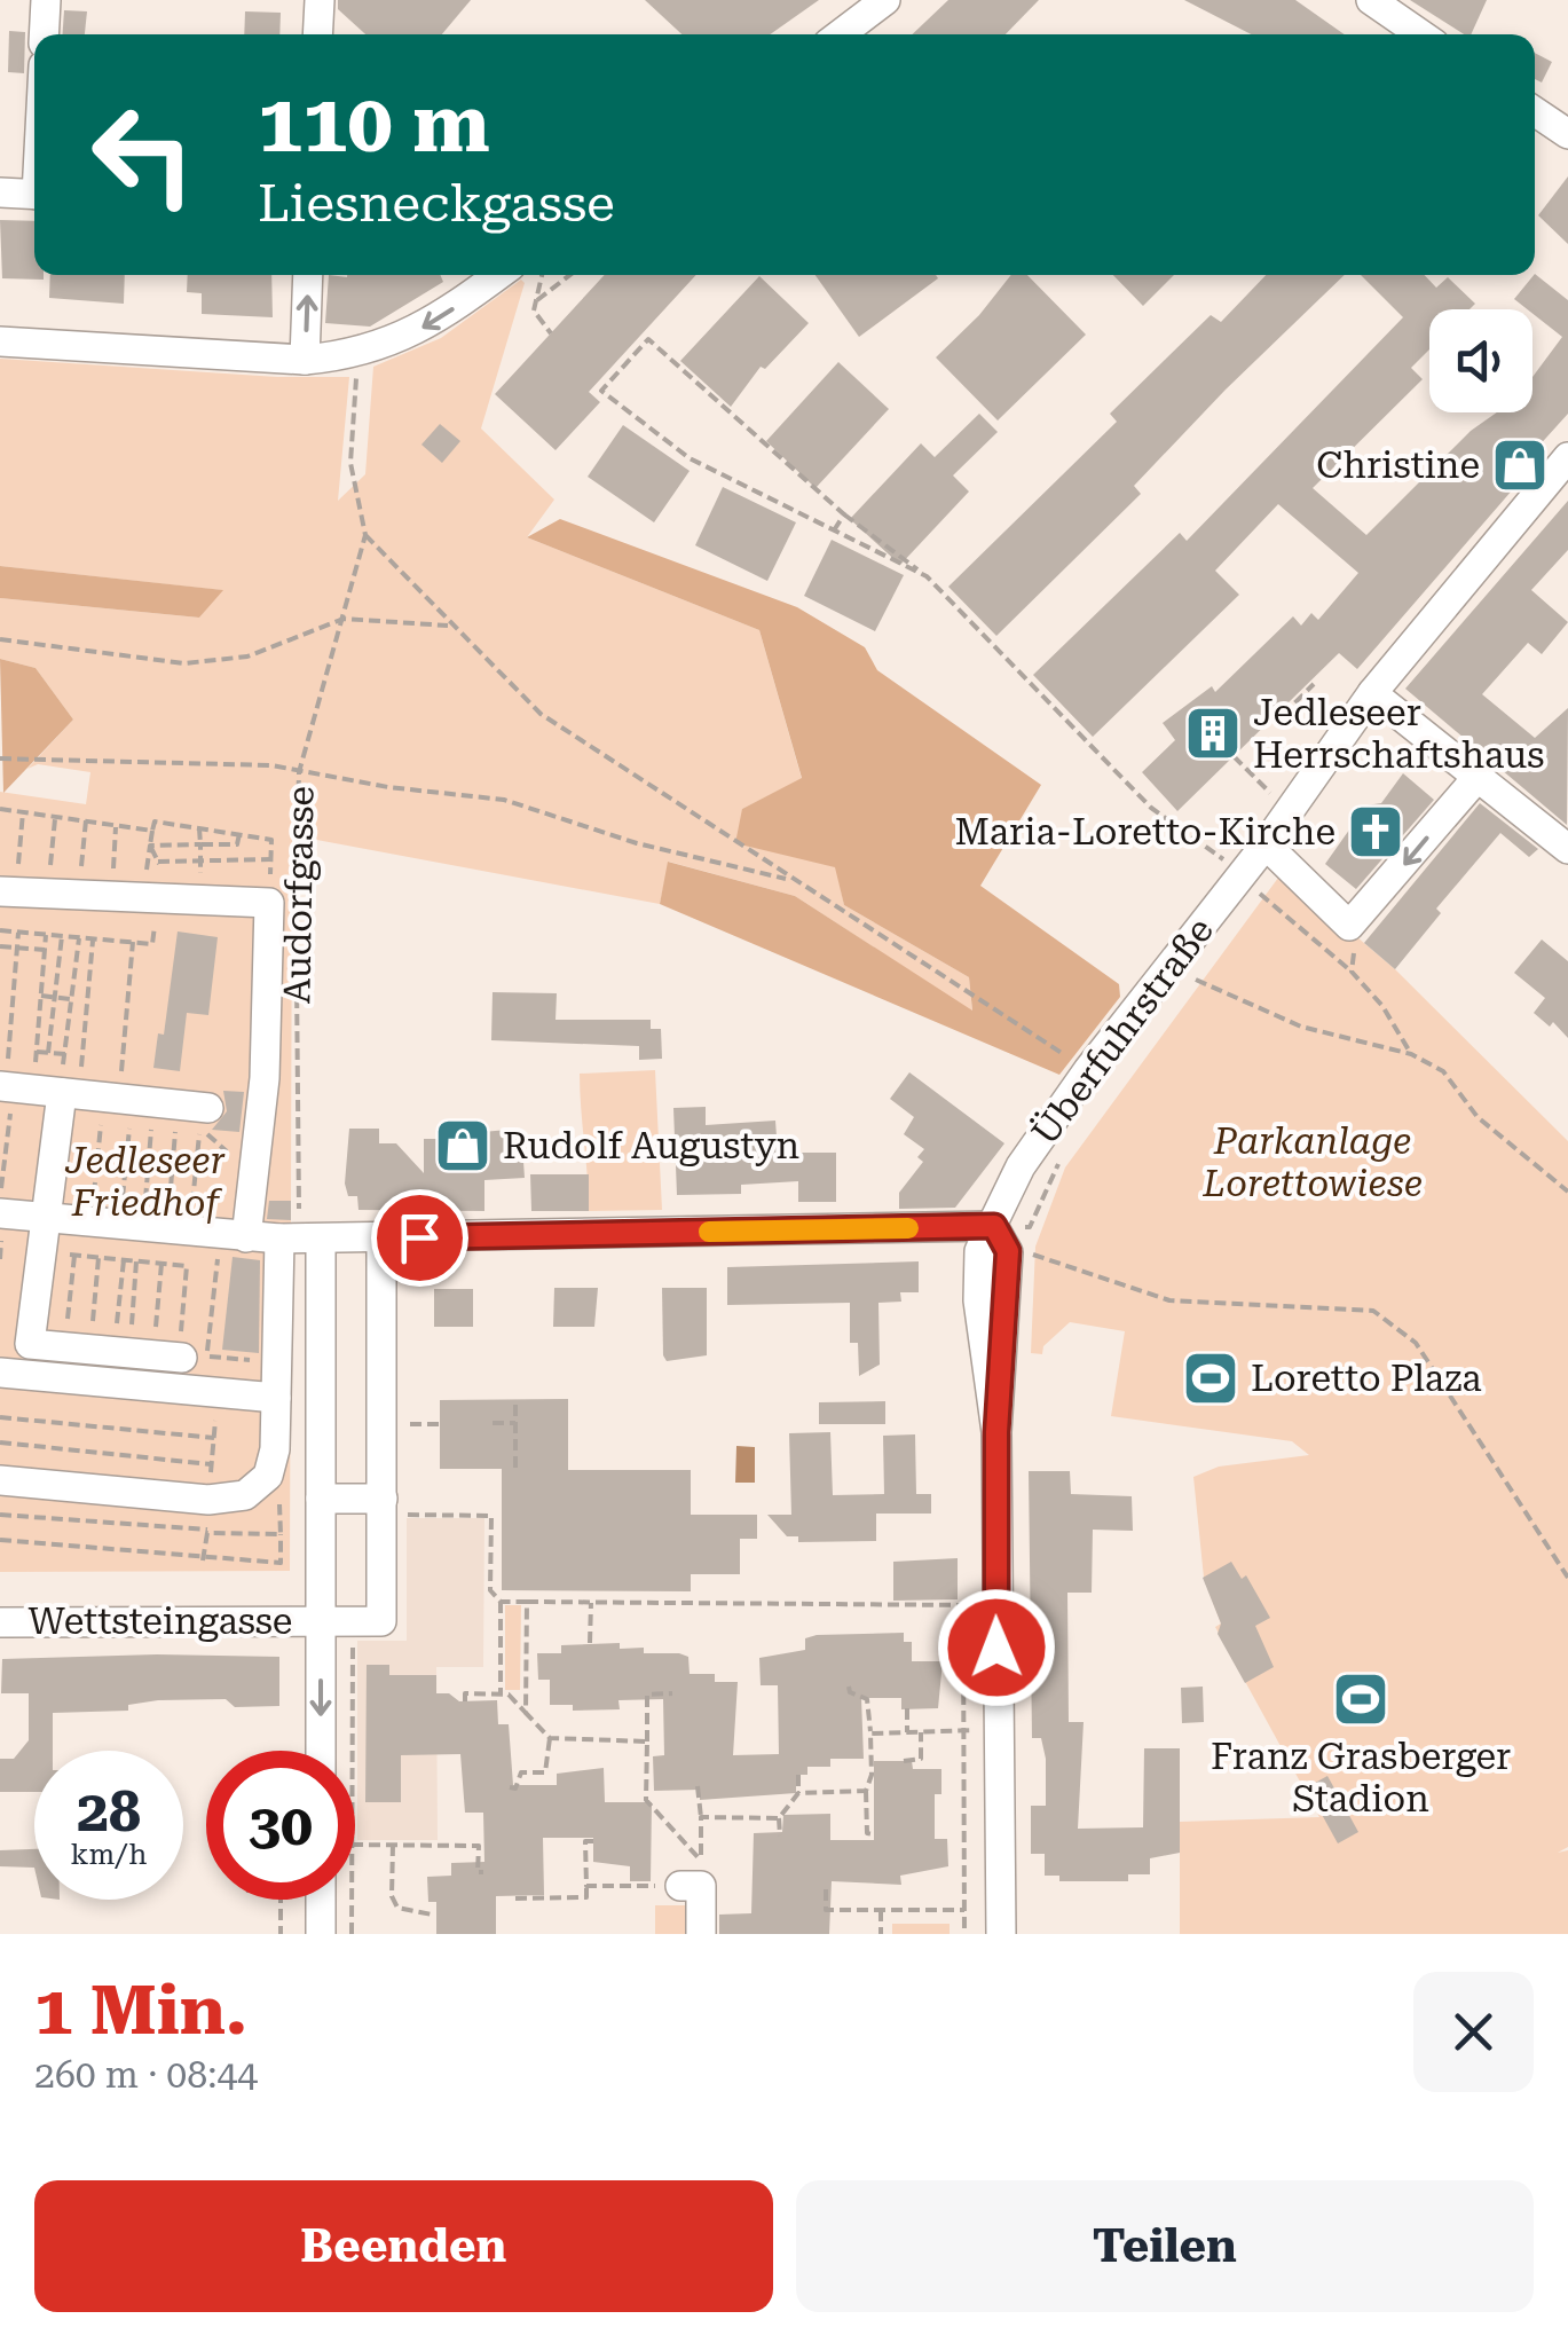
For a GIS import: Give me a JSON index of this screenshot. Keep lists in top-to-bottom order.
{
  "streets": {
    "street": ["Überfuhrstraße", "Wettsteingasse"],
    "path": ["Audorfgasse"]
  },
  "parks": ["Parkanlage Lorettowiese", "Jedleseer Friedhof"],
  "places": {
    "shop": ["Christine", "Rudolf Augustyn"],
    "building": ["Jedleseer Herrschaftshaus"],
    "church": ["Maria-Loretto-Kirche"],
    "sports": ["Loretto Plaza", "Franz Grasberger Stadion"]
  },
  "page": {
    "turn": ["110 m", "Liesneckgasse"],
    "speed": "28 km/h",
    "limit": "30",
    "heading": ["1 Min.", "260 m · 08:44"],
    "buttons": ["Beenden", "Teilen"]
  }
}
